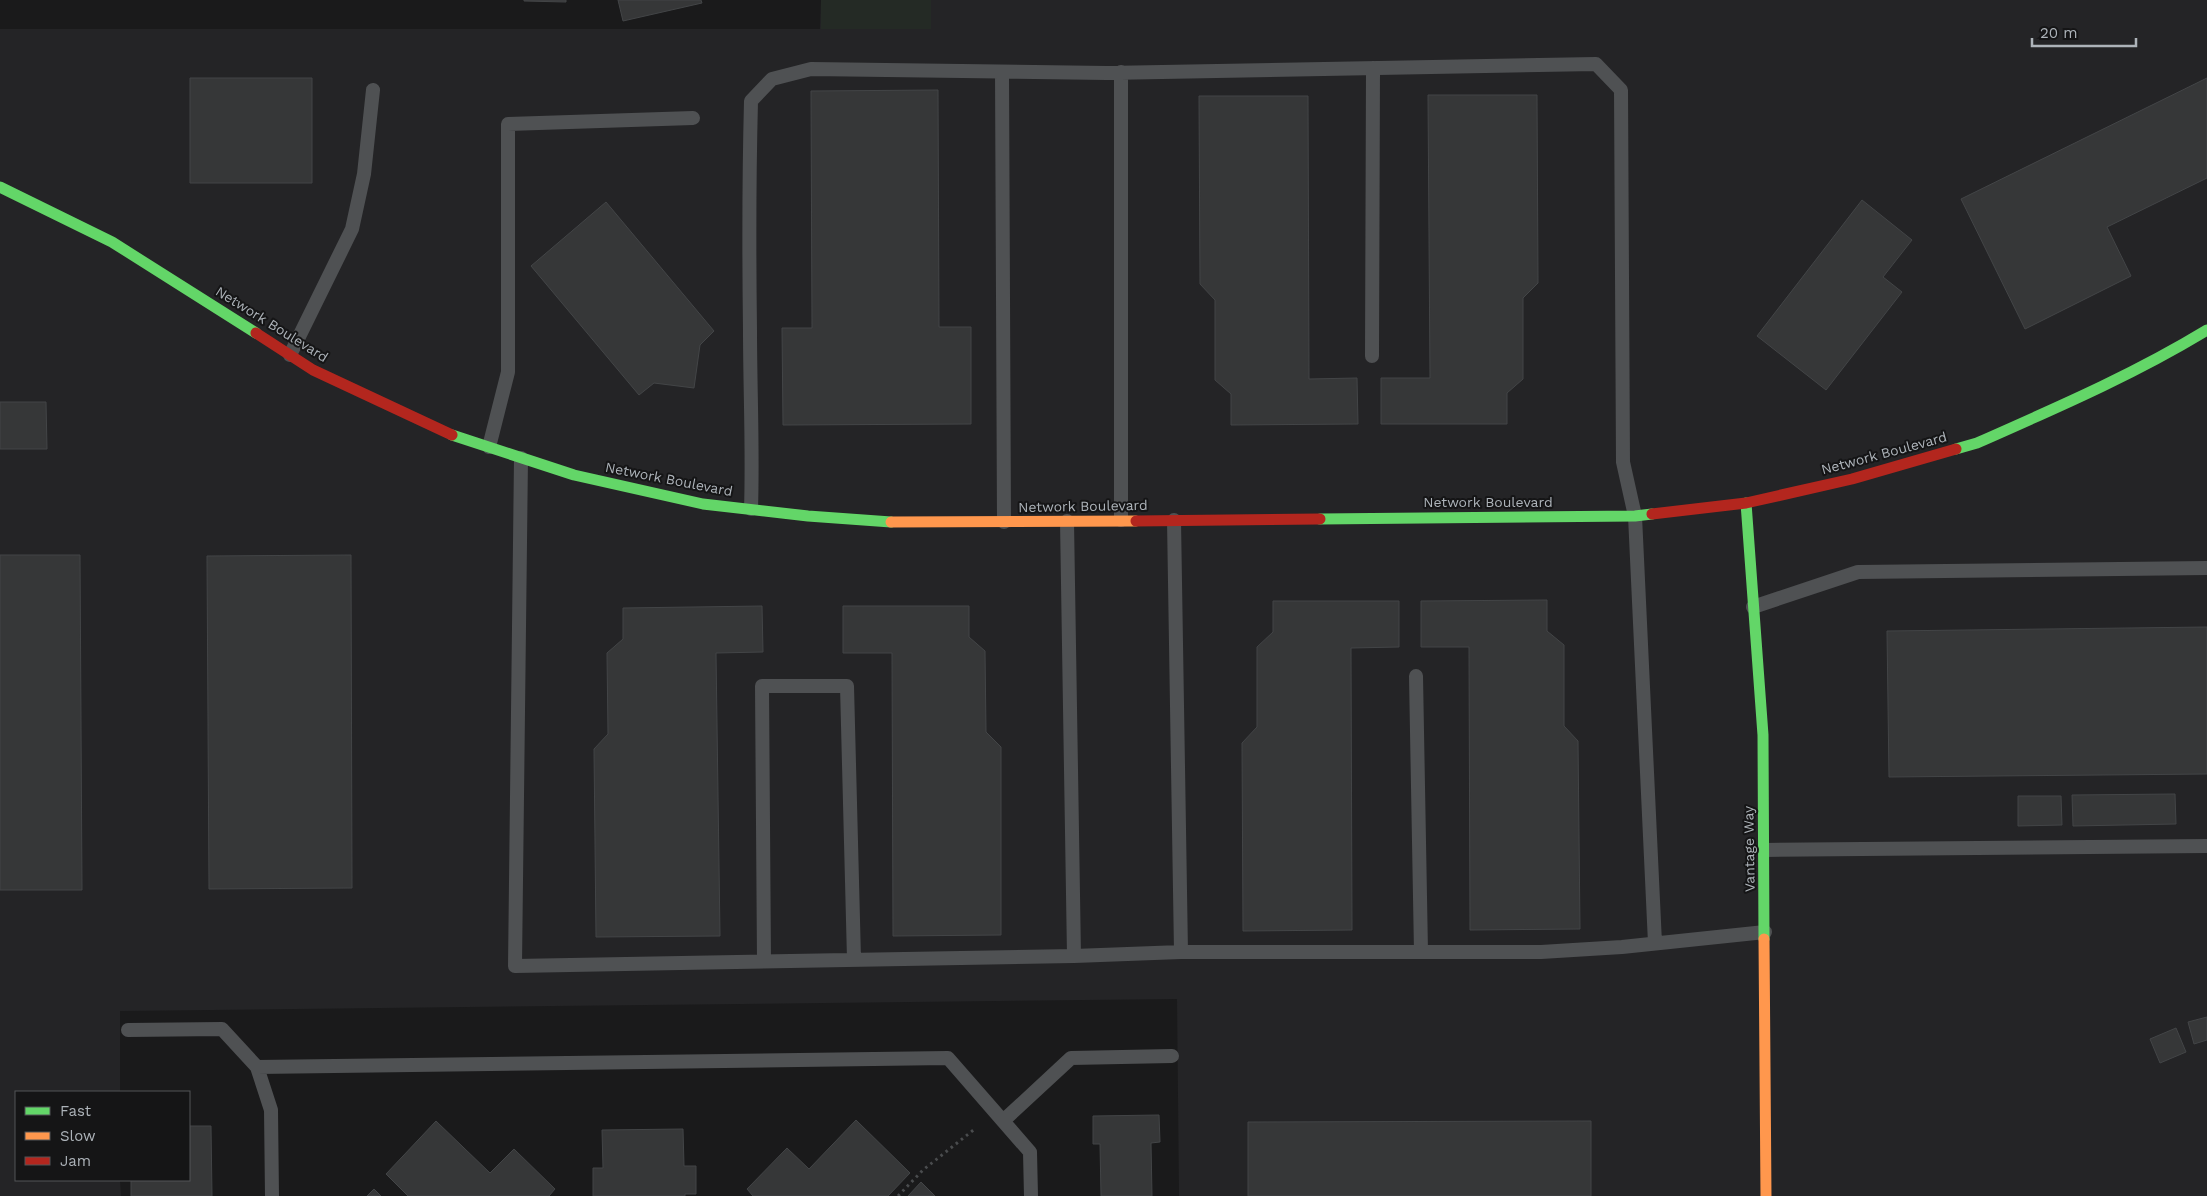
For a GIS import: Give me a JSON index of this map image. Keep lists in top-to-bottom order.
{
  "streets": {
    "street": ["Network Boulevard", "Vantage Way"]
  },
  "crossings": [
    ["Network Boulevard", "Vantage Way"]
  ],
  "legend": ["Fast", "Slow", "Jam"],
  "scale_bar": "20 m"
}
